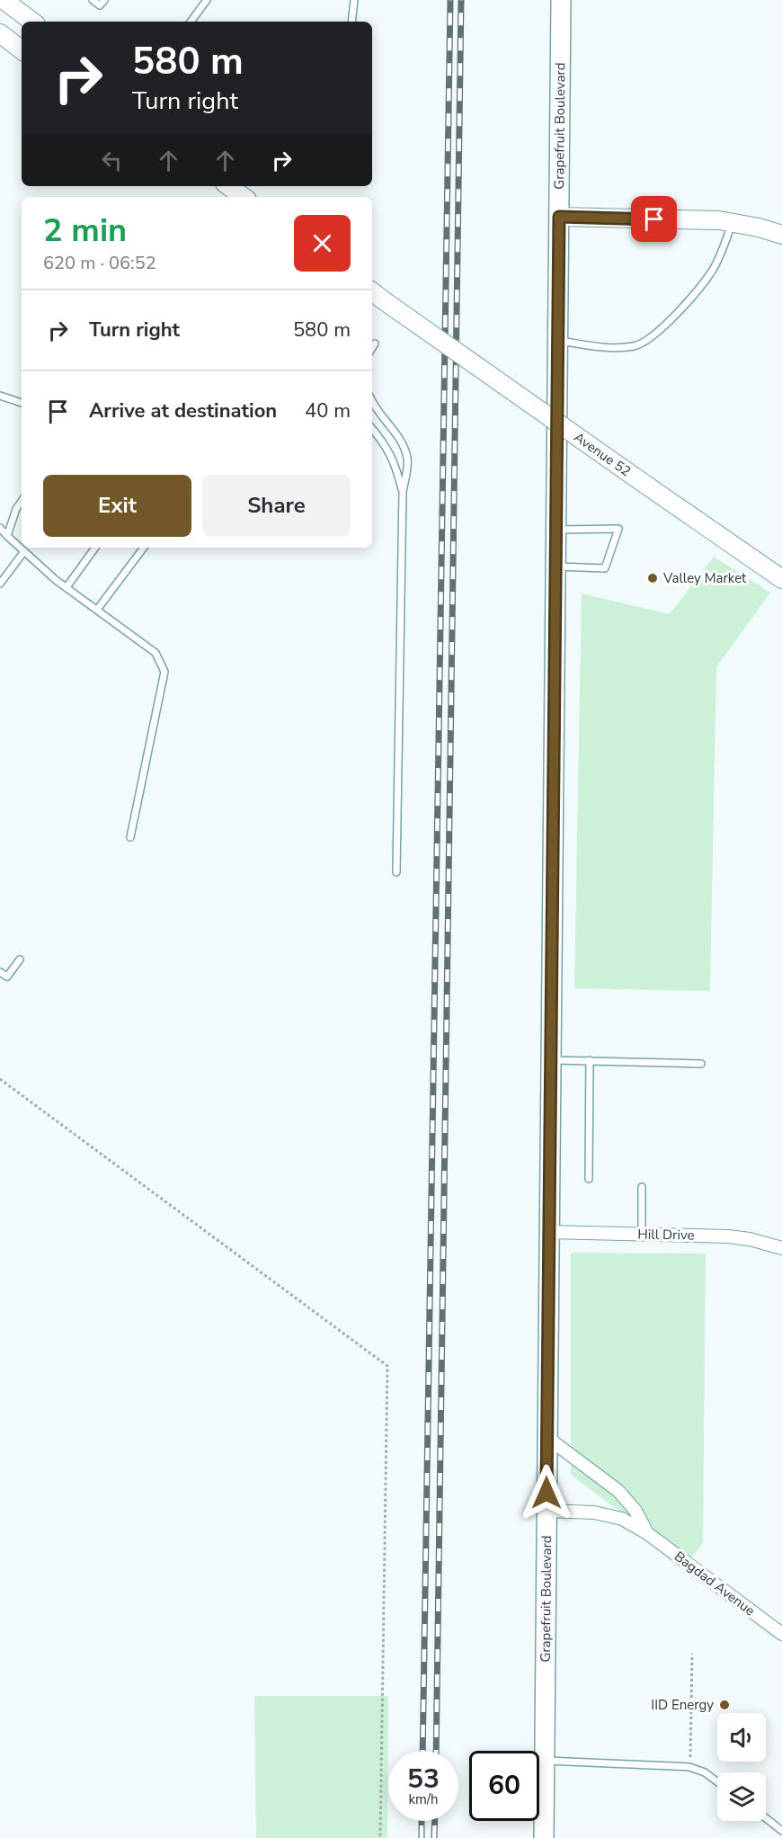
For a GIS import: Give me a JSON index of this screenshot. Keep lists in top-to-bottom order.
{
  "streets": {
    "main road": ["Grapefruit Boulevard", "Avenue 52"],
    "street": ["Hill Drive", "Bagdad Avenue"]
  },
  "crossings": [
    ["Grapefruit Boulevard", "Hill Drive"],
    ["Grapefruit Boulevard", "Bagdad Avenue"]
  ],
  "places": ["Valley Market", "IID Energy"],
  "page": {
    "turn": ["580 m", "Turn right"],
    "heading": ["2 min", "620 m · 06:52"],
    "list": [
      {
        "name": "Turn right",
        "value": "580 m"
      },
      {
        "name": "Arrive at destination",
        "value": "40 m"
      }
    ],
    "buttons": ["Exit", "Share"],
    "speed": "53 km/h",
    "limit": "60"
  }
}
